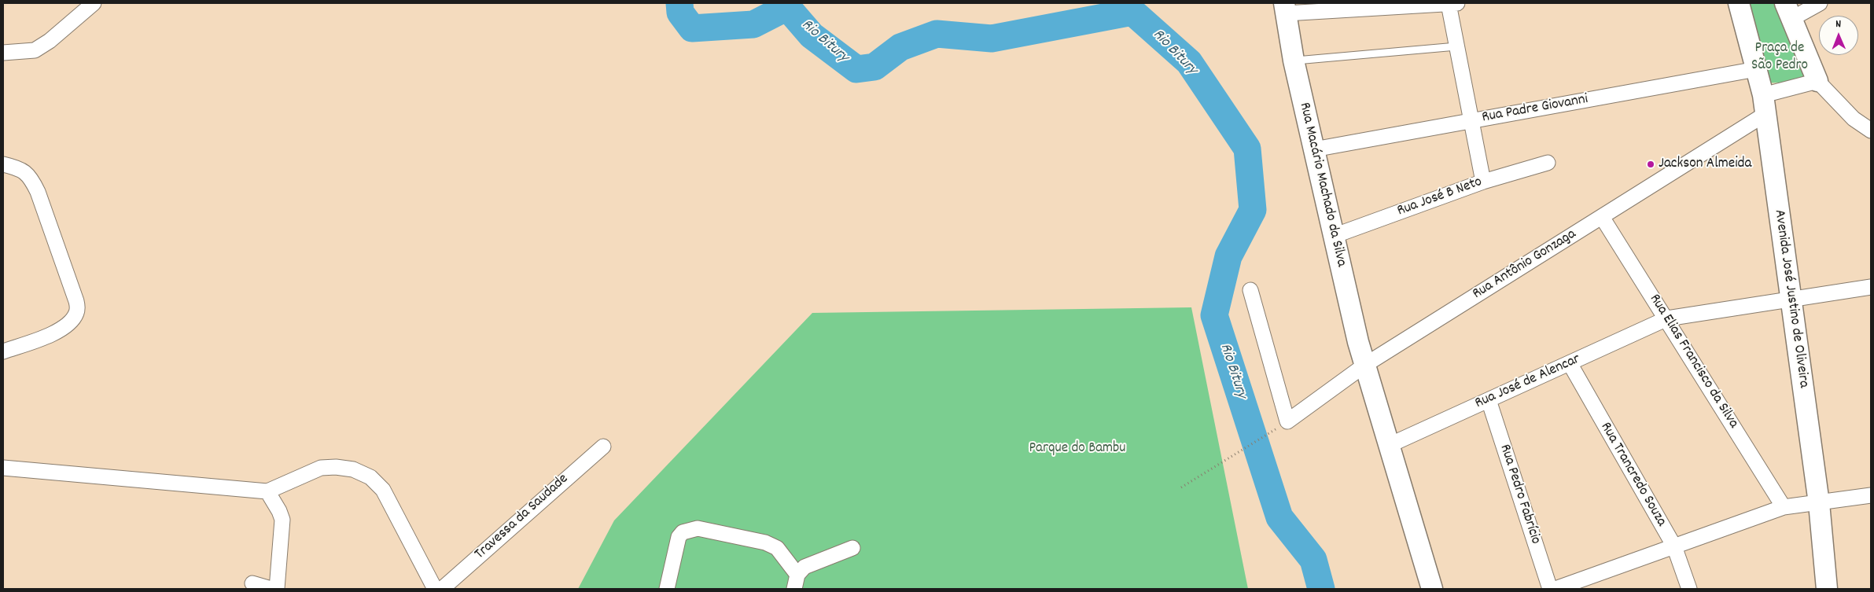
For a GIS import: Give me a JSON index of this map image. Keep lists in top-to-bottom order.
{
  "streets": {
    "street": [
      "Rua Padre Giovanni",
      "Rua Macário Machado da Silva",
      "Rua José B Neto",
      "Rua Antônio Gonzaga",
      "Avenida José Justino de Oliveira",
      "Rua Elias Francisco da Silva",
      "Rua José de Alencar",
      "Rua Trancredo Souza",
      "Rua Pedro Fabrício",
      "Travessa da Saudade"
    ]
  },
  "crossings": [
    ["Rua Padre Giovanni", "Rua Macário Machado da Silva"],
    ["Rua Padre Giovanni", "Avenida José Justino de Oliveira"],
    ["Rua Macário Machado da Silva", "Rua José B Neto"],
    ["Rua Macário Machado da Silva", "Rua Antônio Gonzaga"],
    ["Rua Macário Machado da Silva", "Rua José de Alencar"],
    ["Rua Antônio Gonzaga", "Avenida José Justino de Oliveira"],
    ["Rua Antônio Gonzaga", "Rua Elias Francisco da Silva"],
    ["Avenida José Justino de Oliveira", "Rua José de Alencar"],
    ["Rua Elias Francisco da Silva", "Rua José de Alencar"],
    ["Rua José de Alencar", "Rua Trancredo Souza"],
    ["Rua José de Alencar", "Rua Pedro Fabrício"]
  ],
  "water": ["Rio Bitury"],
  "parks": ["Praça de São Pedro", "Parque do Bambu"],
  "places": ["Jackson Almeida"],
  "north": "top"
}
